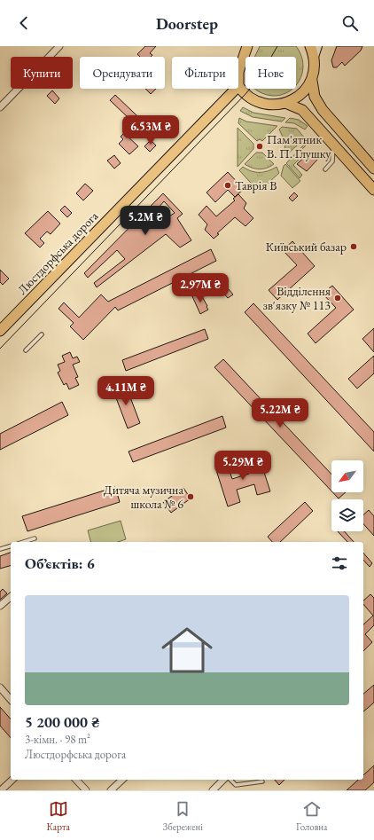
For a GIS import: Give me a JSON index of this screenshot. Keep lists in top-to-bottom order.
{
  "streets": {
    "main road": ["Люстдорфська дорога"]
  },
  "places": [
    "Пам'ятник В. П. Глушку",
    "Таврія В",
    "Київський базар",
    "Відділення зв'язку № 113",
    "Дитяча музична школа № 6"
  ],
  "north": "bottom left",
  "page": {
    "header": "Doorstep",
    "chip": [
      "Купити",
      "Орендувати",
      "Фільтри",
      "Нове"
    ],
    "price": [
      "6.53M ₴",
      "5.2M ₴",
      "2.97M ₴",
      "4.11M ₴",
      "5.22M ₴",
      "5.29M ₴"
    ],
    "heading": "Об’єктів: 6",
    "list": [
      {
        "name": "5 200 000 ₴",
        "note": "3-кімн. · 98 m² · Люстдорфська дорога"
      }
    ],
    "tabs": ["Карта", "Збережені", "Головна"]
  }
}
